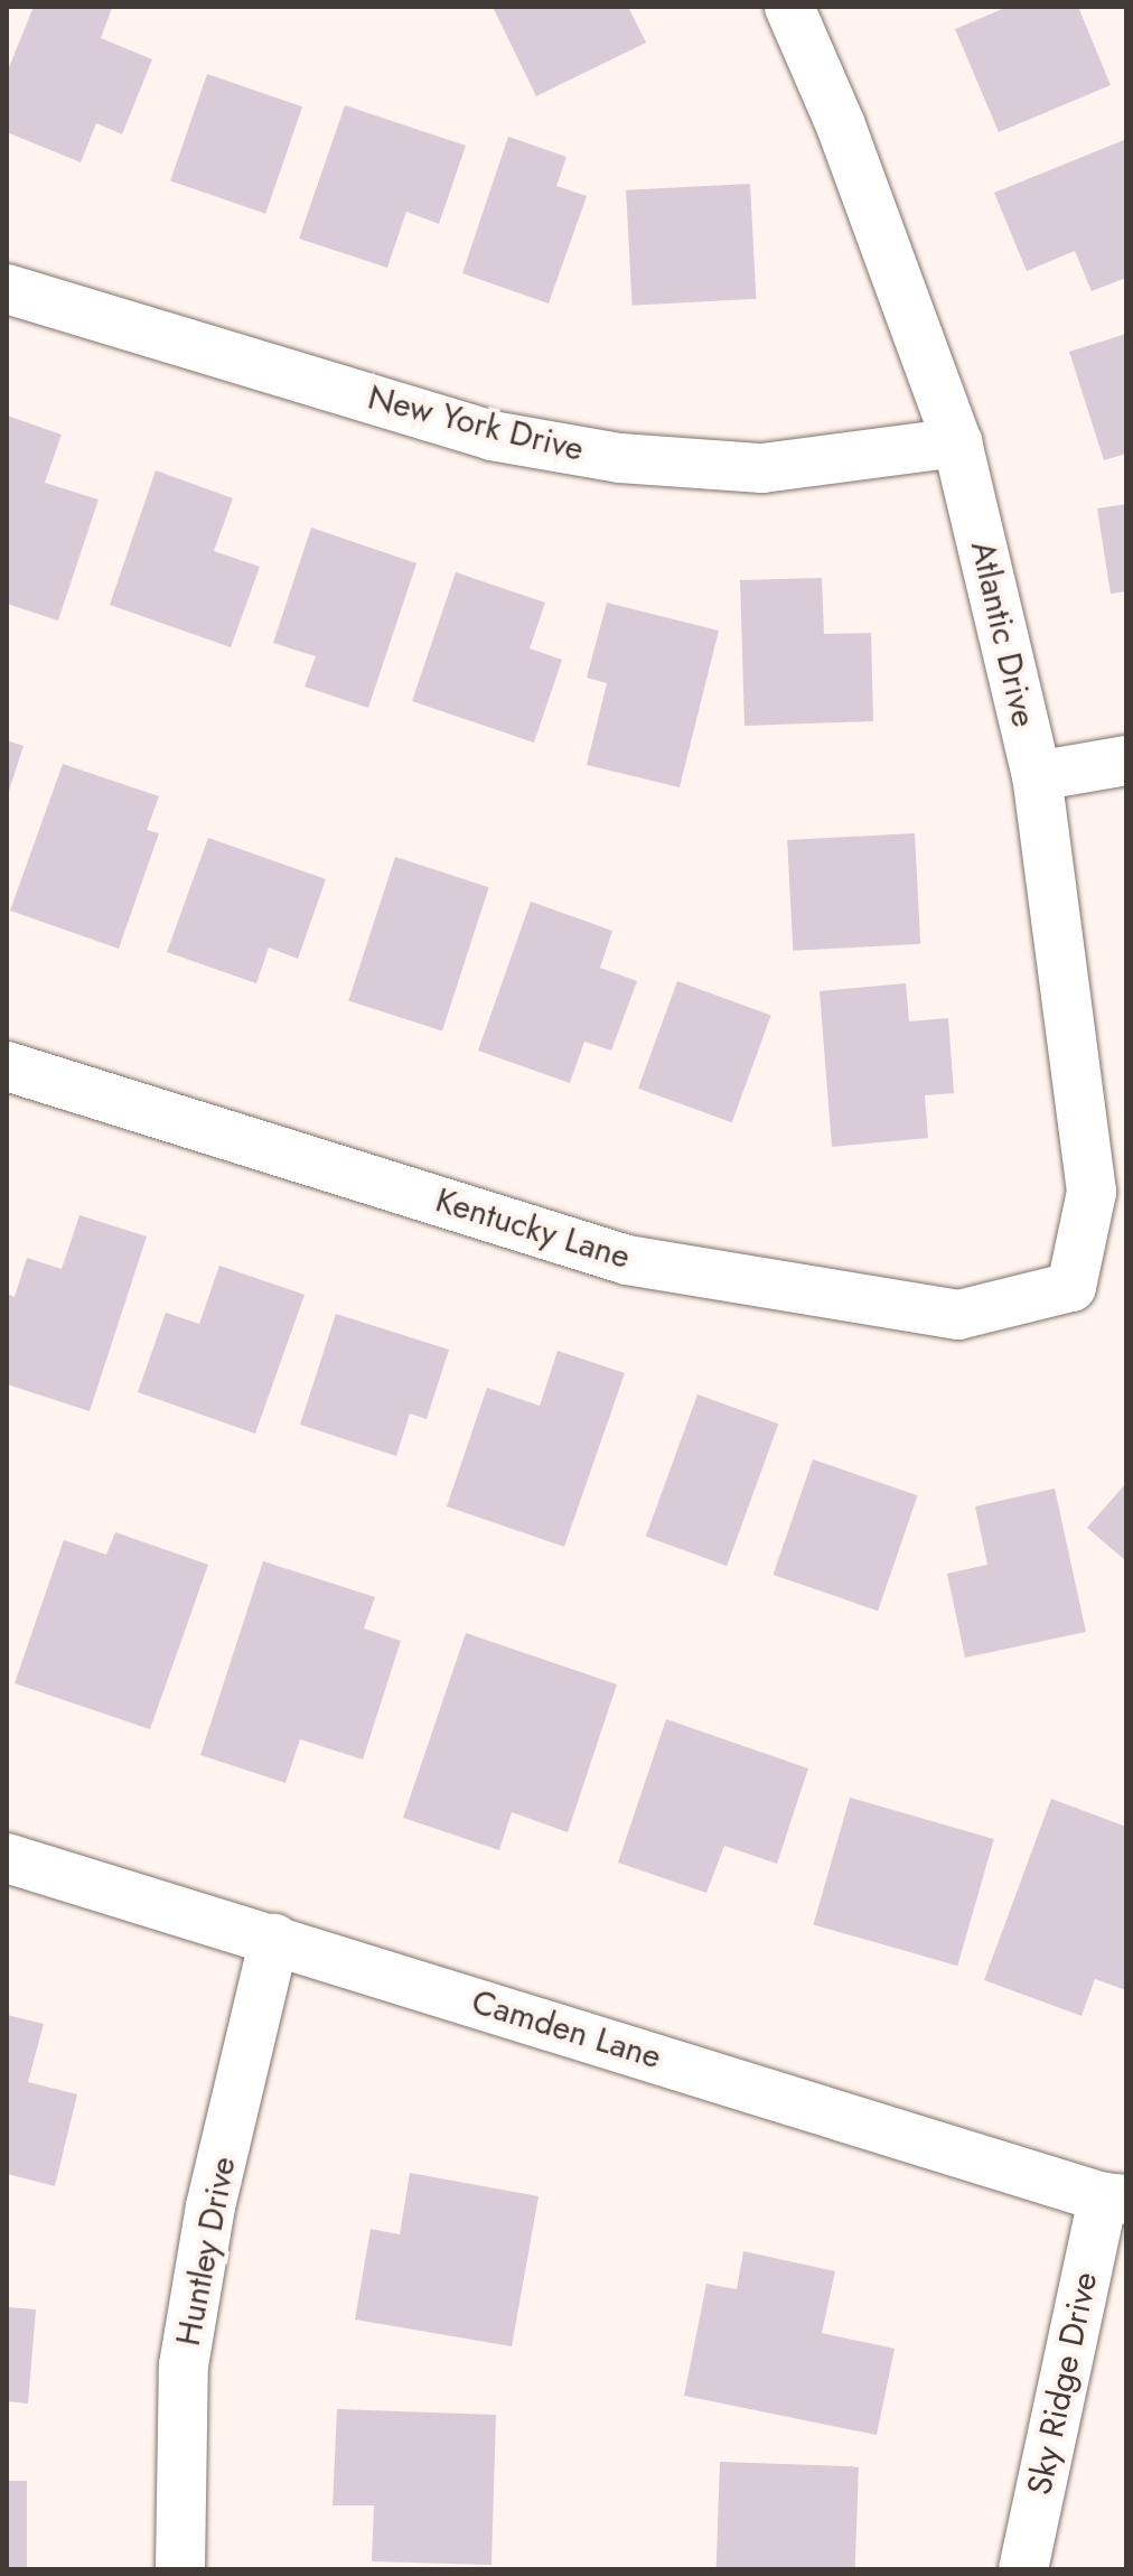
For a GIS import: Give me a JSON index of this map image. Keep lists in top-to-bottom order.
{
  "streets": {
    "street": [
      "New York Drive",
      "Atlantic Drive",
      "Kentucky Lane",
      "Camden Lane",
      "Huntley Drive",
      "Sky Ridge Drive"
    ]
  },
  "crossings": [
    ["New York Drive", "Atlantic Drive"],
    ["Atlantic Drive", "Kentucky Lane"],
    ["Camden Lane", "Huntley Drive"],
    ["Camden Lane", "Sky Ridge Drive"]
  ]
}
